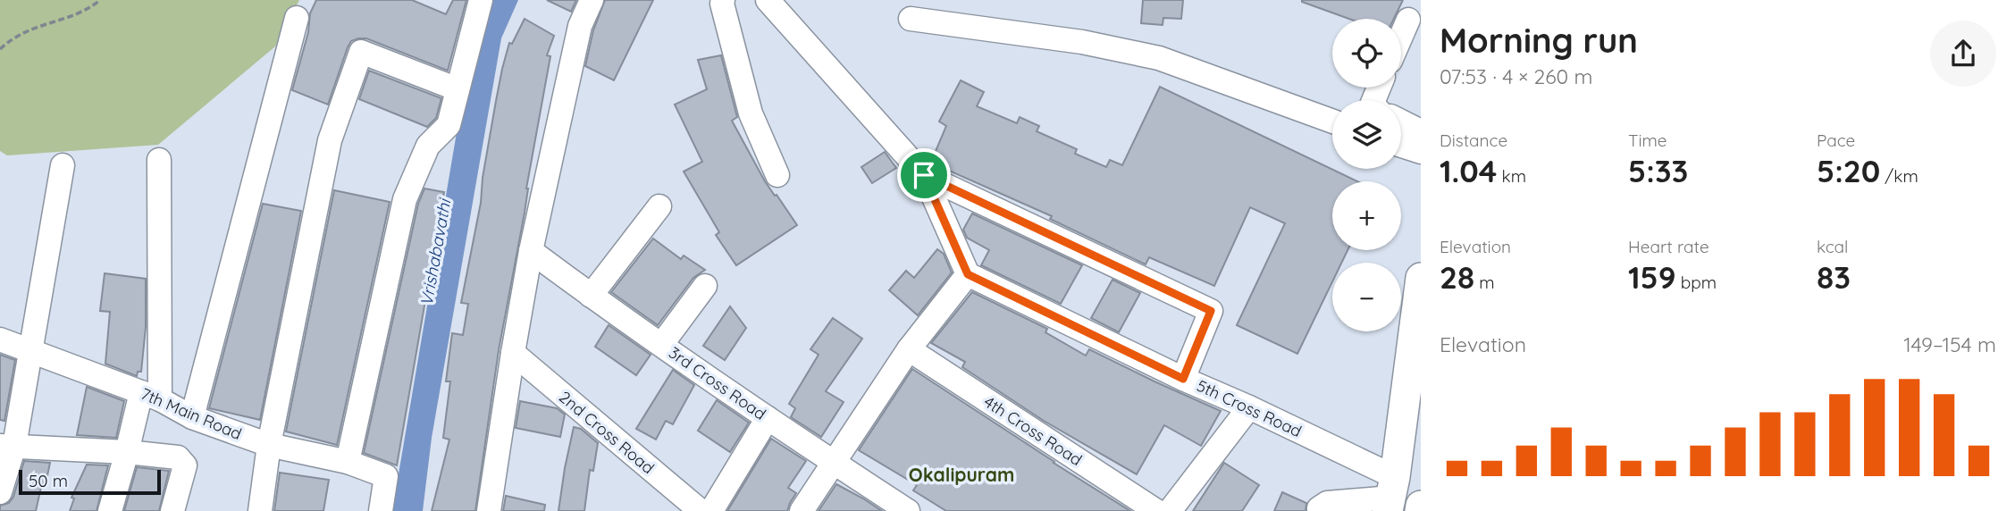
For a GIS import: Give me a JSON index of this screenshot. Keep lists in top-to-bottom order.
{
  "streets": {
    "street": [
      "3rd Cross Road",
      "5th Cross Road",
      "7th Main Road",
      "4th Cross Road",
      "2nd Cross Road"
    ]
  },
  "districts": ["Okalipuram"],
  "water": ["Vrishabavathi"],
  "scale_bar": "50 m",
  "page": {
    "heading": ["Morning run", "07:53 · 4 × 260 m"],
    "map_buttons": ["+", "−"],
    "stats": [
      ["Distance", "1.04 km"],
      ["Time", "5:33"],
      ["Pace", "5:20 /km"],
      ["Elevation", "28 m"],
      ["Heart rate", "159 bpm"],
      ["kcal", "83"]
    ],
    "chart": ["Elevation", "149–154 m"],
    "scale": "50 m"
  }
}
